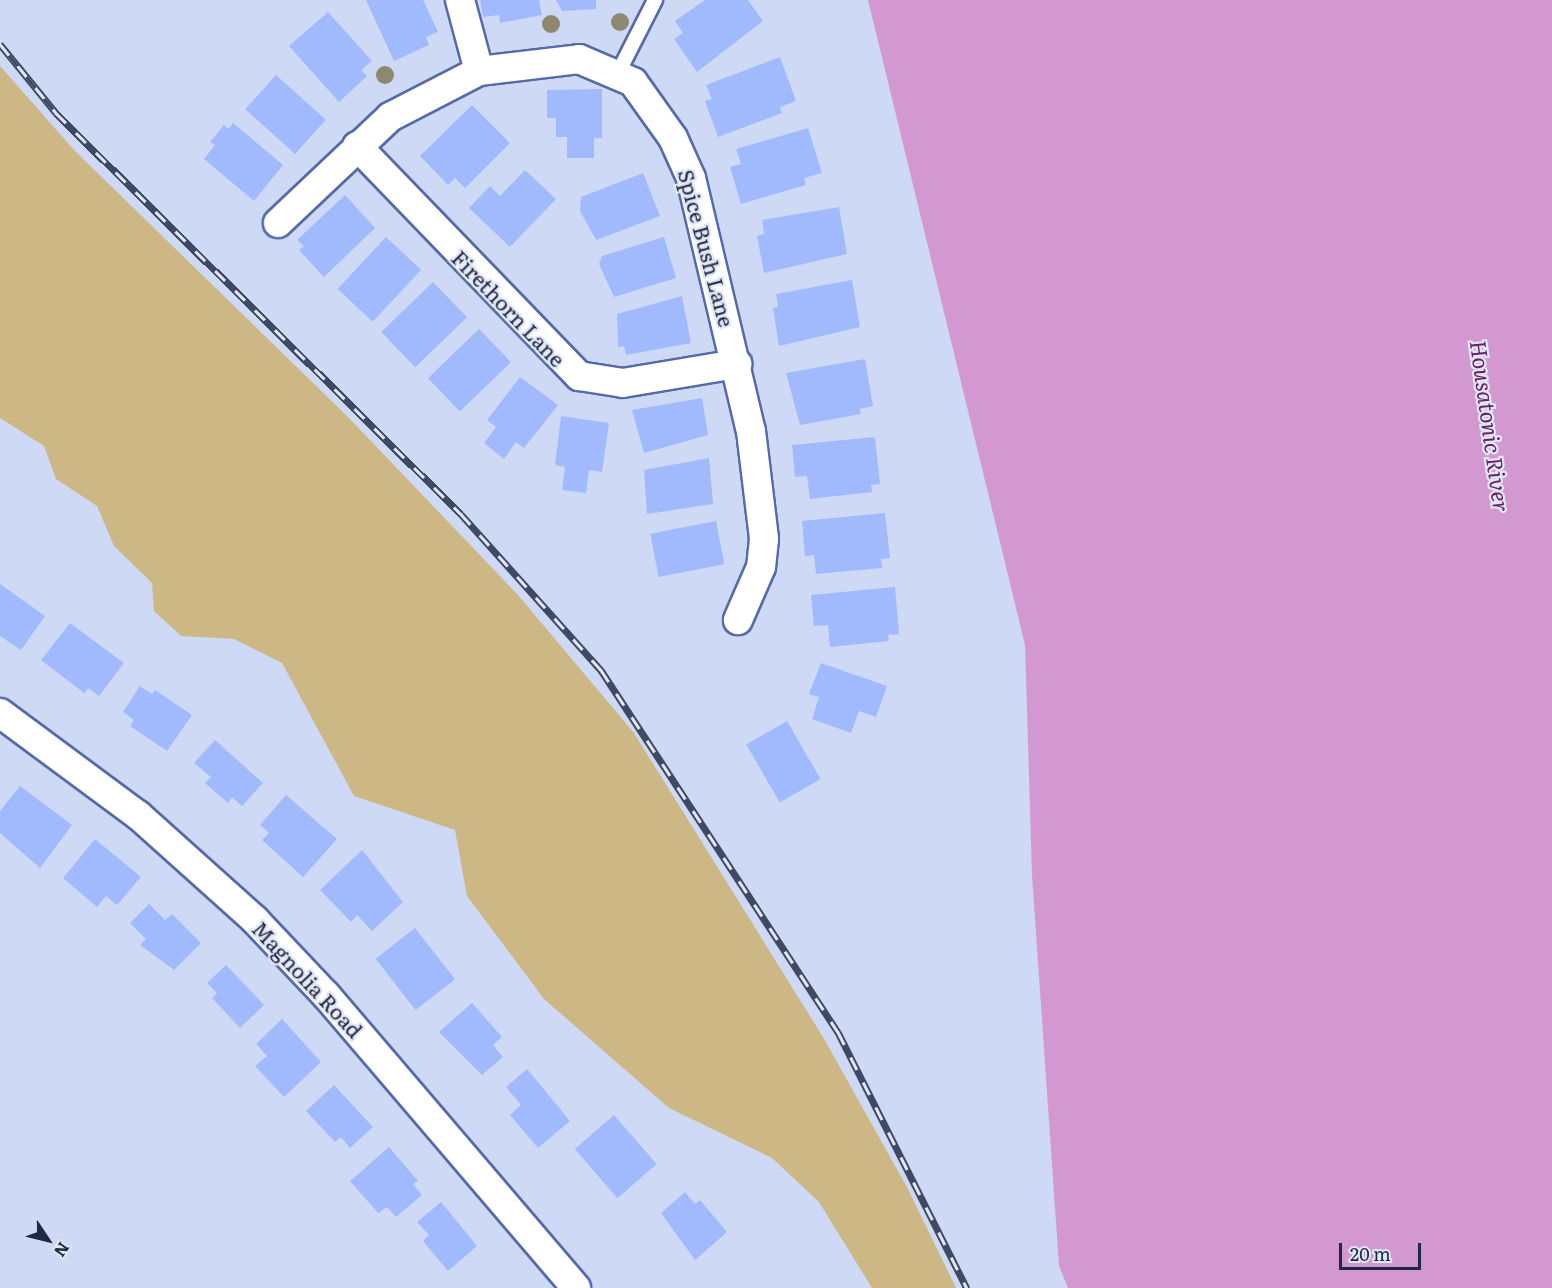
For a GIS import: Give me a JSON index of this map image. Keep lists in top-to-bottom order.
{
  "streets": {
    "street": ["Spice Bush Lane", "Firethorn Lane", "Magnolia Road"]
  },
  "crossings": [
    ["Spice Bush Lane", "Firethorn Lane"]
  ],
  "water": ["Housatonic River"],
  "scale_bar": "20 m",
  "north": "bottom right"
}
